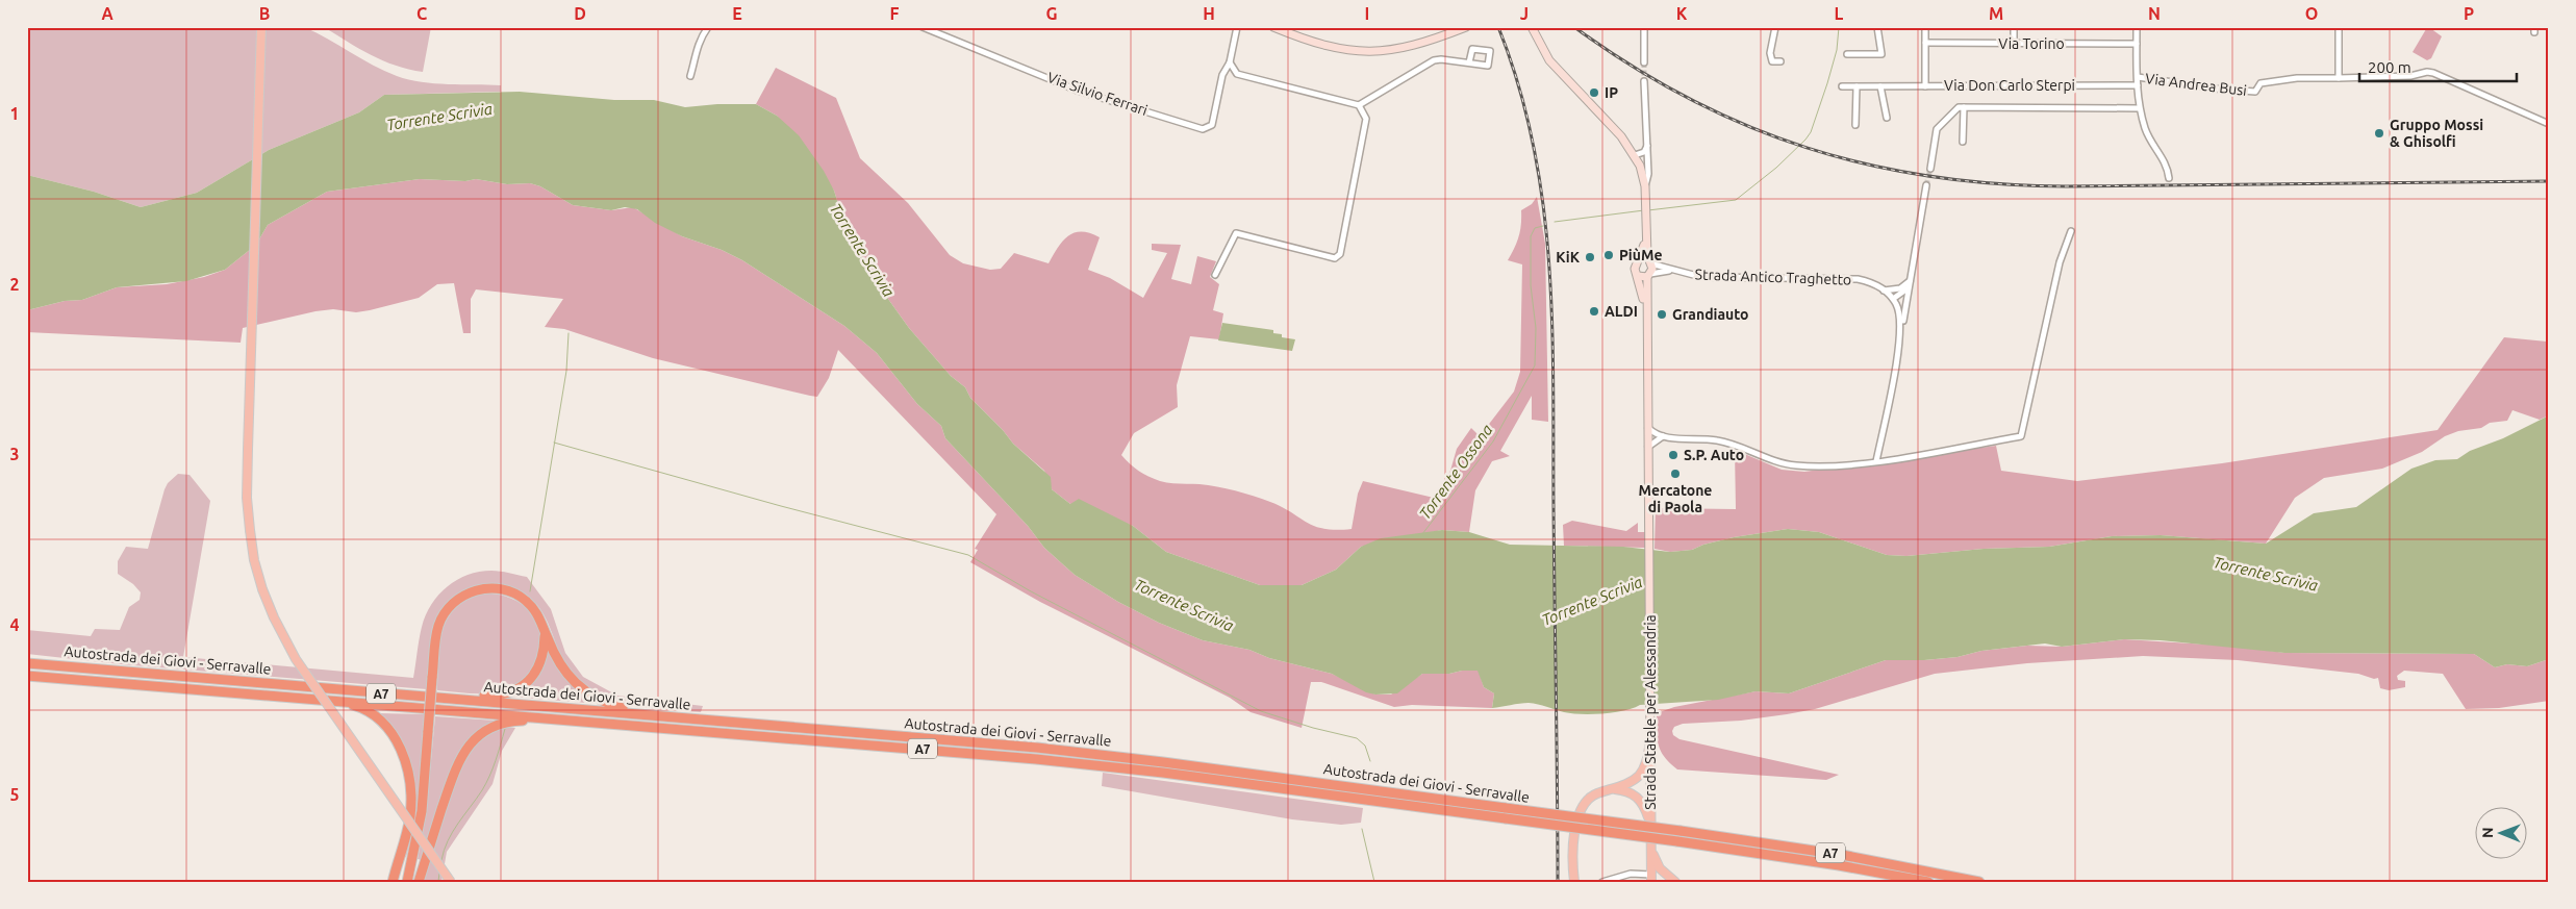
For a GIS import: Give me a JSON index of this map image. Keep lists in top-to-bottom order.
{
  "streets": {
    "highway": ["Autostrada dei Giovi - Serravalle", "A7"],
    "main road": ["Strada Statale per Alessandria"],
    "street": [
      "Via Torino",
      "Via Andrea Busi",
      "Via Don Carlo Sterpi",
      "Via Silvio Ferrari",
      "Strada Antico Traghetto"
    ]
  },
  "crossings": [
    ["Strada Antico Traghetto", "Strada Statale per Alessandria"]
  ],
  "water": ["Torrente Scrivia", "Torrente Ossona"],
  "places": [
    "IP",
    "Gruppo Mossi & Ghisolfi",
    "PiùMe",
    "KiK",
    "ALDI",
    "Grandiauto",
    "S.P. Auto",
    "Mercatone di Paola"
  ],
  "scale_bar": "200 m",
  "north": "left",
  "grid": {
    "columns": [
      "A",
      "B",
      "C",
      "D",
      "E",
      "F",
      "G",
      "H",
      "I",
      "J",
      "K",
      "L",
      "M",
      "N",
      "O",
      "P"
    ],
    "rows": [
      "1",
      "2",
      "3",
      "4",
      "5"
    ]
  }
}
